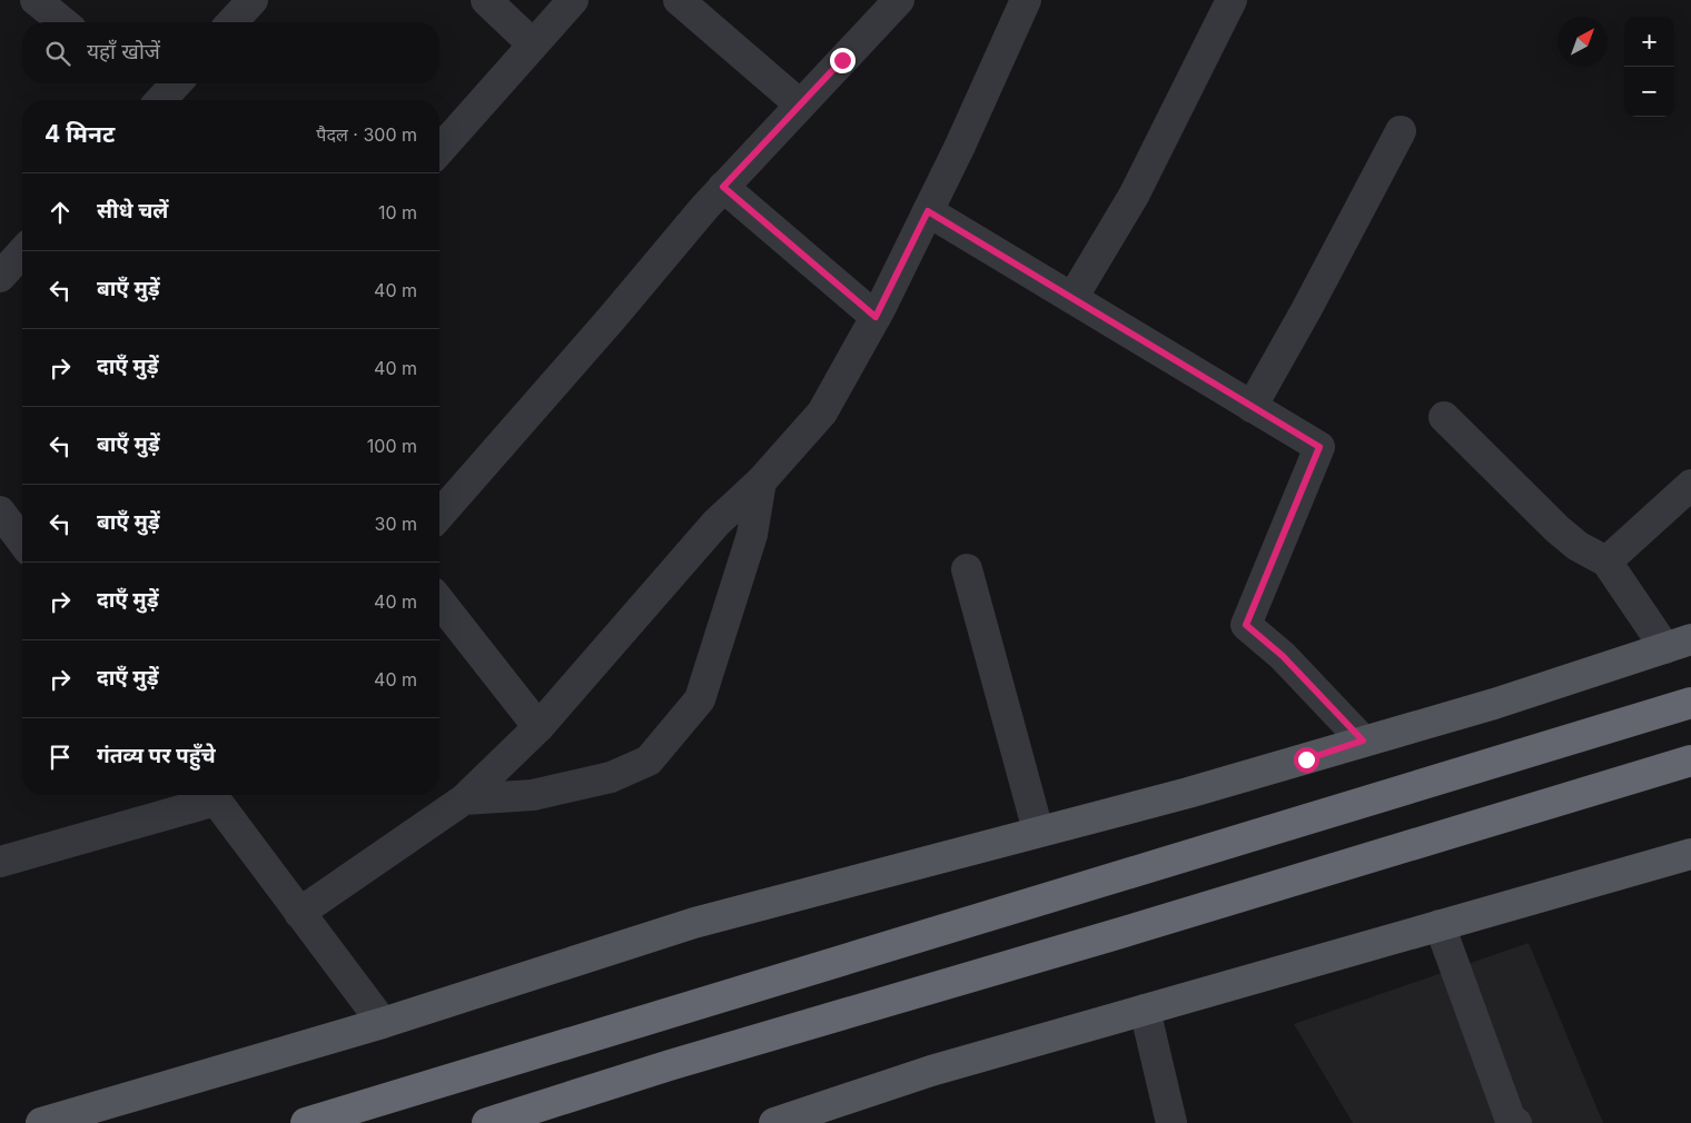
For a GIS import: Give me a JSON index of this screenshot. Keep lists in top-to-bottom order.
{
  "north": "top right",
  "page": {
    "map_buttons": ["+", "−"],
    "search": "यहाँ खोजें",
    "heading": ["4 मिनट", "पैदल · 300 m"],
    "list": [
      ["सीधे चलें", "10 m"],
      ["बाएँ मुड़ें", "40 m"],
      ["दाएँ मुड़ें", "40 m"],
      ["बाएँ मुड़ें", "100 m"],
      ["बाएँ मुड़ें", "30 m"],
      ["दाएँ मुड़ें", "40 m"],
      ["दाएँ मुड़ें", "40 m"],
      "गंतव्य पर पहुँचे"
    ]
  }
}
